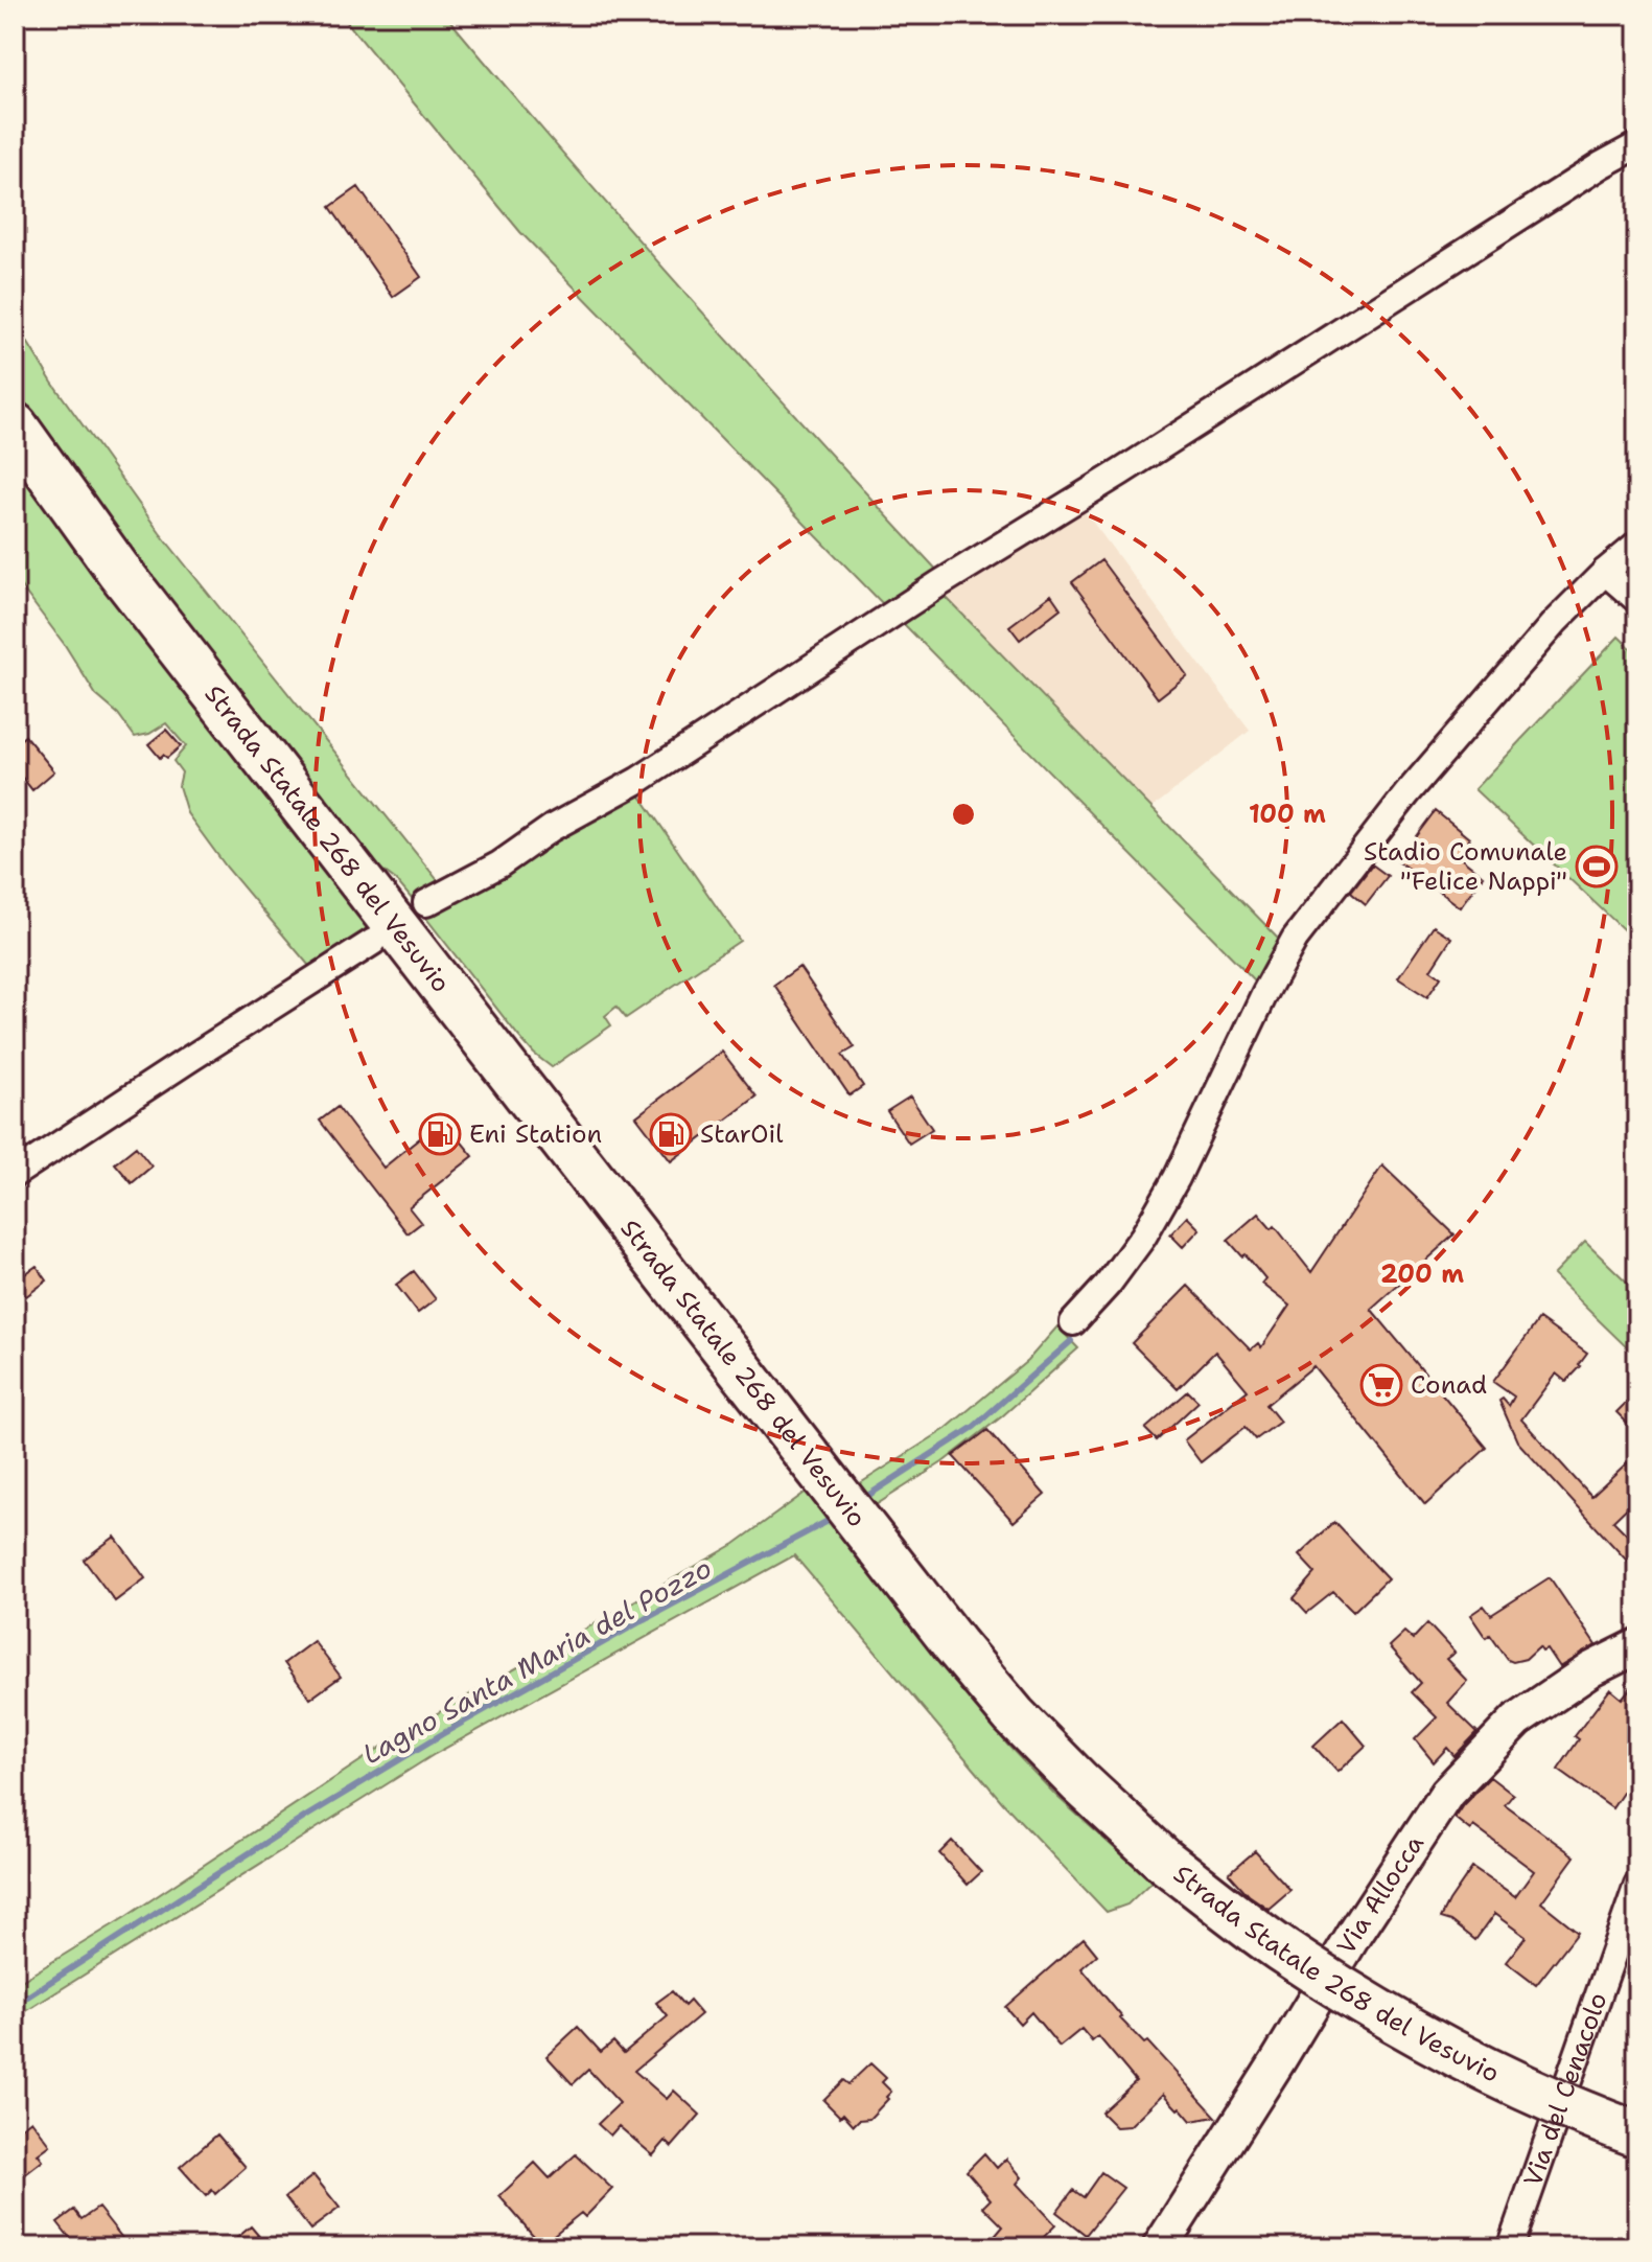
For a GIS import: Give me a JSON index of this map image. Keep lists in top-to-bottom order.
{
  "streets": {
    "highway": ["Strada Statale 268 del Vesuvio"],
    "street": ["Via Allocca", "Via del Cenacolo"]
  },
  "water": ["Lagno Santa Maria del Pozzo"],
  "places": {
    "sports": ["Stadio Comunale \"Felice Nappi\""],
    "fuel station": ["Eni Station", "StarOil"],
    "supermarket": ["Conad"]
  },
  "rings": ["100 m", "200 m"]
}
